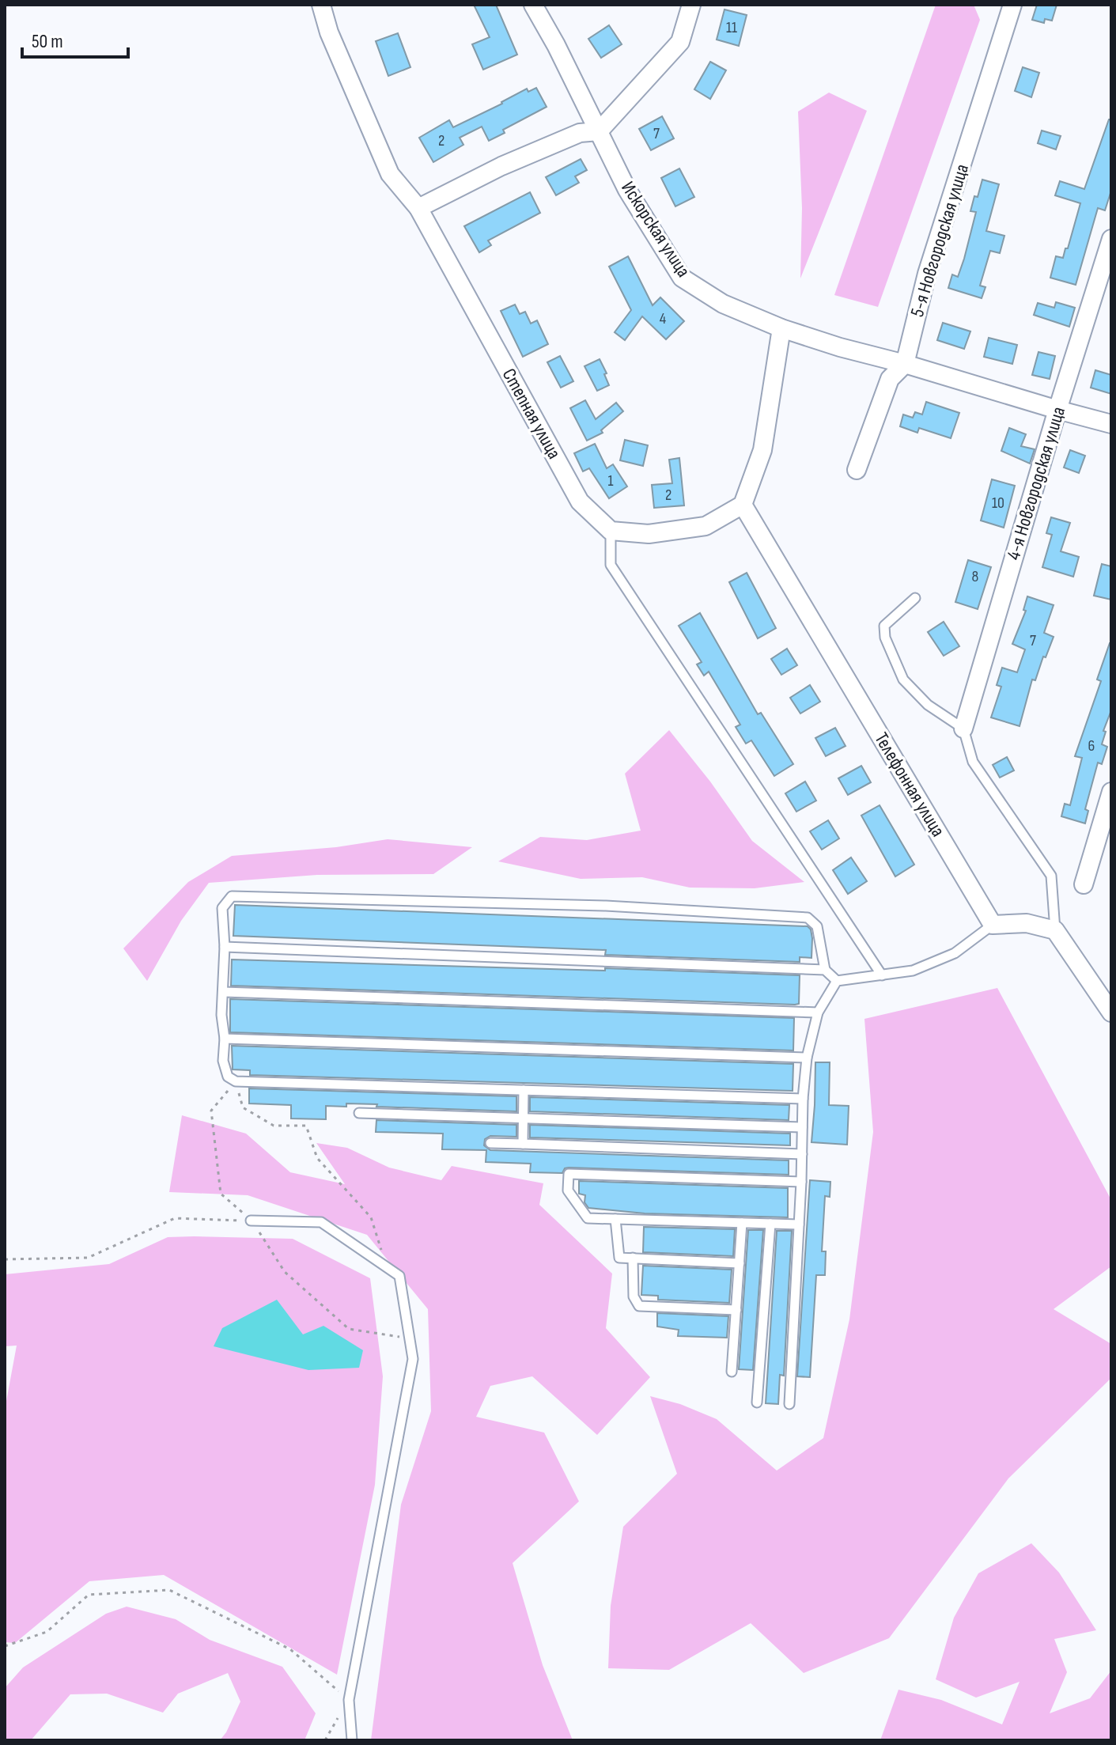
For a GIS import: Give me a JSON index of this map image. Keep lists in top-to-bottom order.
{
  "streets": {
    "street": [
      "Искорская улица",
      "5-я Новгородская улица",
      "Степная улица",
      "4-я Новгородская улица",
      "Телефонная улица"
    ]
  },
  "crossings": [
    ["Искорская улица", "5-я Новгородская улица"],
    ["Искорская улица", "4-я Новгородская улица"]
  ],
  "house_numbers": [
    "11",
    "7",
    "2",
    "4",
    "1",
    "2",
    "10",
    "8",
    "7",
    "6"
  ],
  "scale_bar": "50 m"
}
